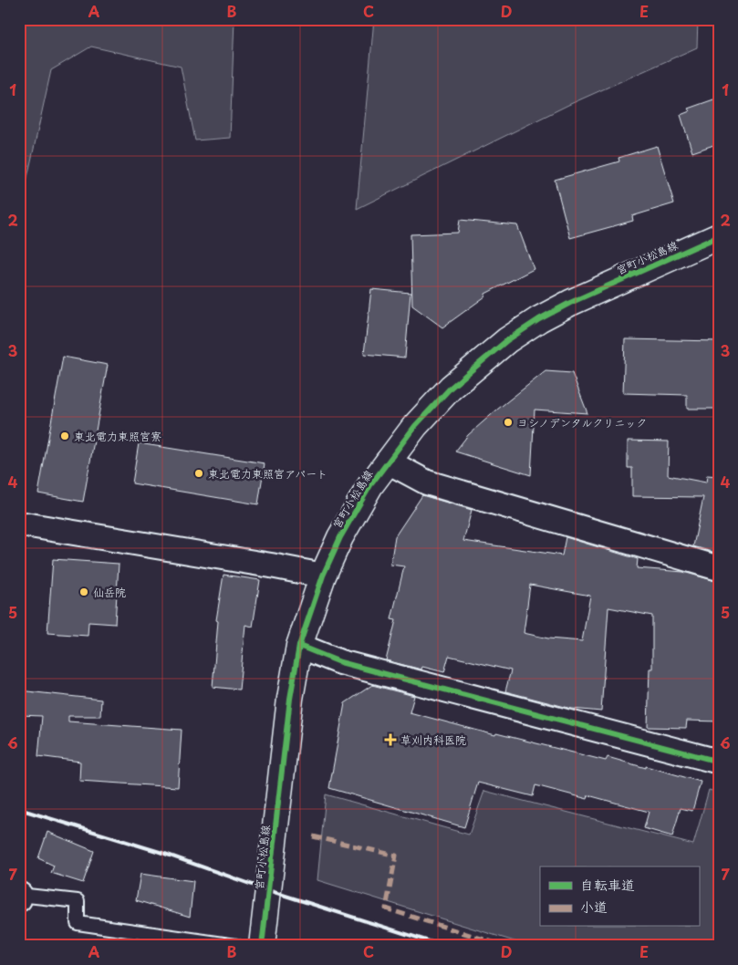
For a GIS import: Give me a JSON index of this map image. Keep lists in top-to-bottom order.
{
  "streets": {
    "street": ["宮町小松島線"]
  },
  "places": {
    "other": [
      "ヨシノデンタルクリニック",
      "東北電力東照宮寮",
      "東北電力東照宮アパート",
      "仙岳院"
    ],
    "health": ["草刈内科医院"]
  },
  "legend": ["自転車道", "小道"],
  "grid": {
    "columns": [
      "A",
      "B",
      "C",
      "D",
      "E"
    ],
    "rows": [
      "1",
      "2",
      "3",
      "4",
      "5",
      "6",
      "7"
    ]
  }
}
